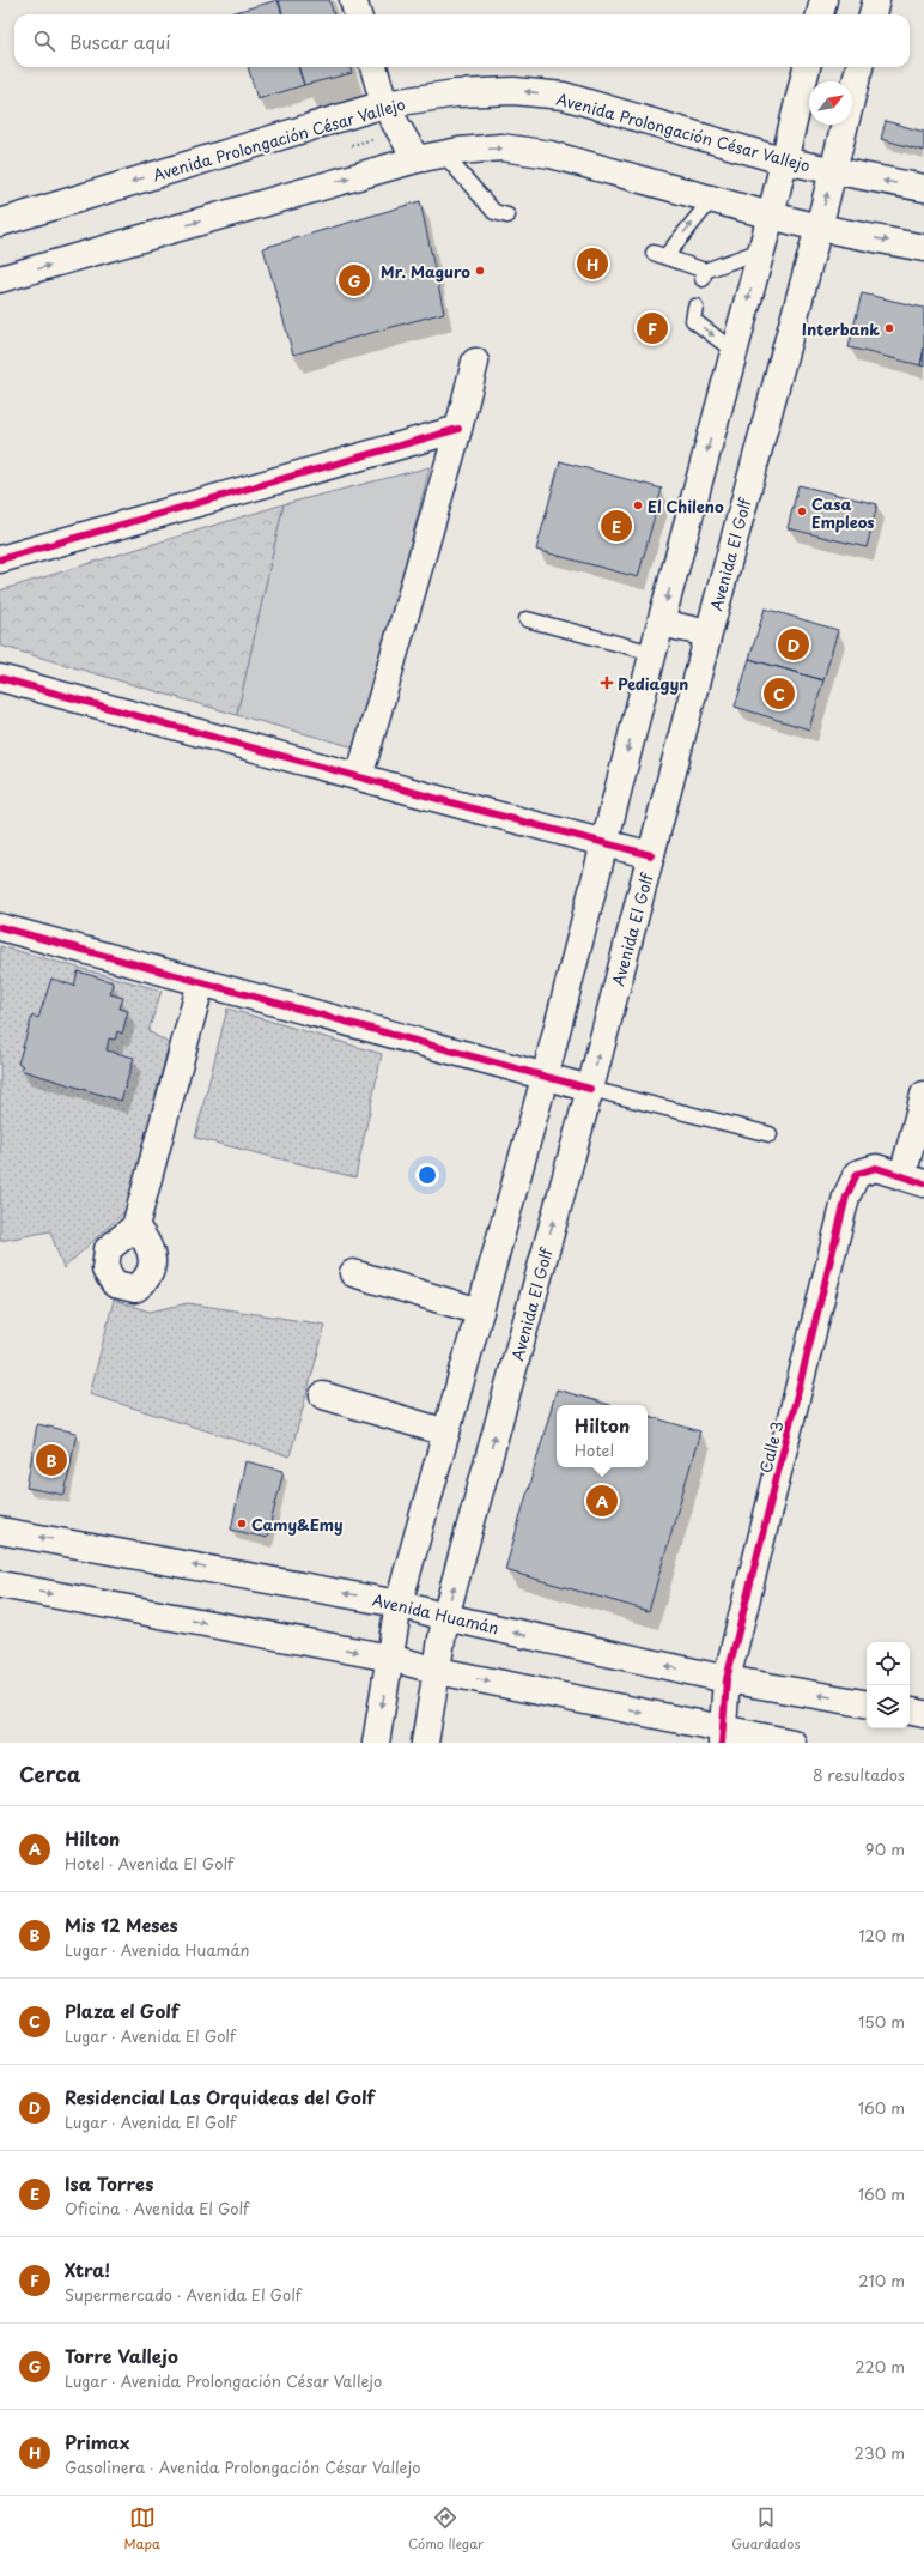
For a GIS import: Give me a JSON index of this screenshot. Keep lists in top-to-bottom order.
{
  "streets": {
    "main road": [
      "Avenida Prolongación César Vallejo",
      "Avenida El Golf",
      "Calle 3",
      "Avenida Huamán"
    ]
  },
  "crossings": [
    ["Avenida Prolongación César Vallejo", "Avenida El Golf"],
    ["Avenida El Golf", "Avenida Huamán"],
    ["Calle 3", "Avenida Huamán"]
  ],
  "places": {
    "other": [
      "Mr. Maguro",
      "Interbank",
      "El Chileno",
      "Casa Empleos",
      "Camy&Emy"
    ],
    "health": ["Pediagyn"]
  },
  "north": "top right",
  "page": {
    "search": "Buscar aquí",
    "pins": [
      "H",
      "G",
      "F",
      "E",
      "D",
      "C",
      "B",
      "A"
    ],
    "popup": ["Hilton", "Hotel"],
    "heading": ["Cerca", "8 resultados"],
    "list": [
      {
        "mark": "A",
        "name": "Hilton",
        "note": "Hotel · Avenida El Golf",
        "value": "90 m"
      },
      {
        "mark": "B",
        "name": "Mis 12 Meses",
        "note": "Lugar · Avenida Huamán",
        "value": "120 m"
      },
      {
        "mark": "C",
        "name": "Plaza el Golf",
        "note": "Lugar · Avenida El Golf",
        "value": "150 m"
      },
      {
        "mark": "D",
        "name": "Residencial Las Orquideas del Golf",
        "note": "Lugar · Avenida El Golf",
        "value": "160 m"
      },
      {
        "mark": "E",
        "name": "Isa Torres",
        "note": "Oficina · Avenida El Golf",
        "value": "160 m"
      },
      {
        "mark": "F",
        "name": "Xtra!",
        "note": "Supermercado · Avenida El Golf",
        "value": "210 m"
      },
      {
        "mark": "G",
        "name": "Torre Vallejo",
        "note": "Lugar · Avenida Prolongación César Vallejo",
        "value": "220 m"
      },
      {
        "mark": "H",
        "name": "Primax",
        "note": "Gasolinera · Avenida Prolongación César Vallejo",
        "value": "230 m"
      }
    ],
    "nav": ["Mapa", "Cómo llegar", "Guardados"]
  }
}
